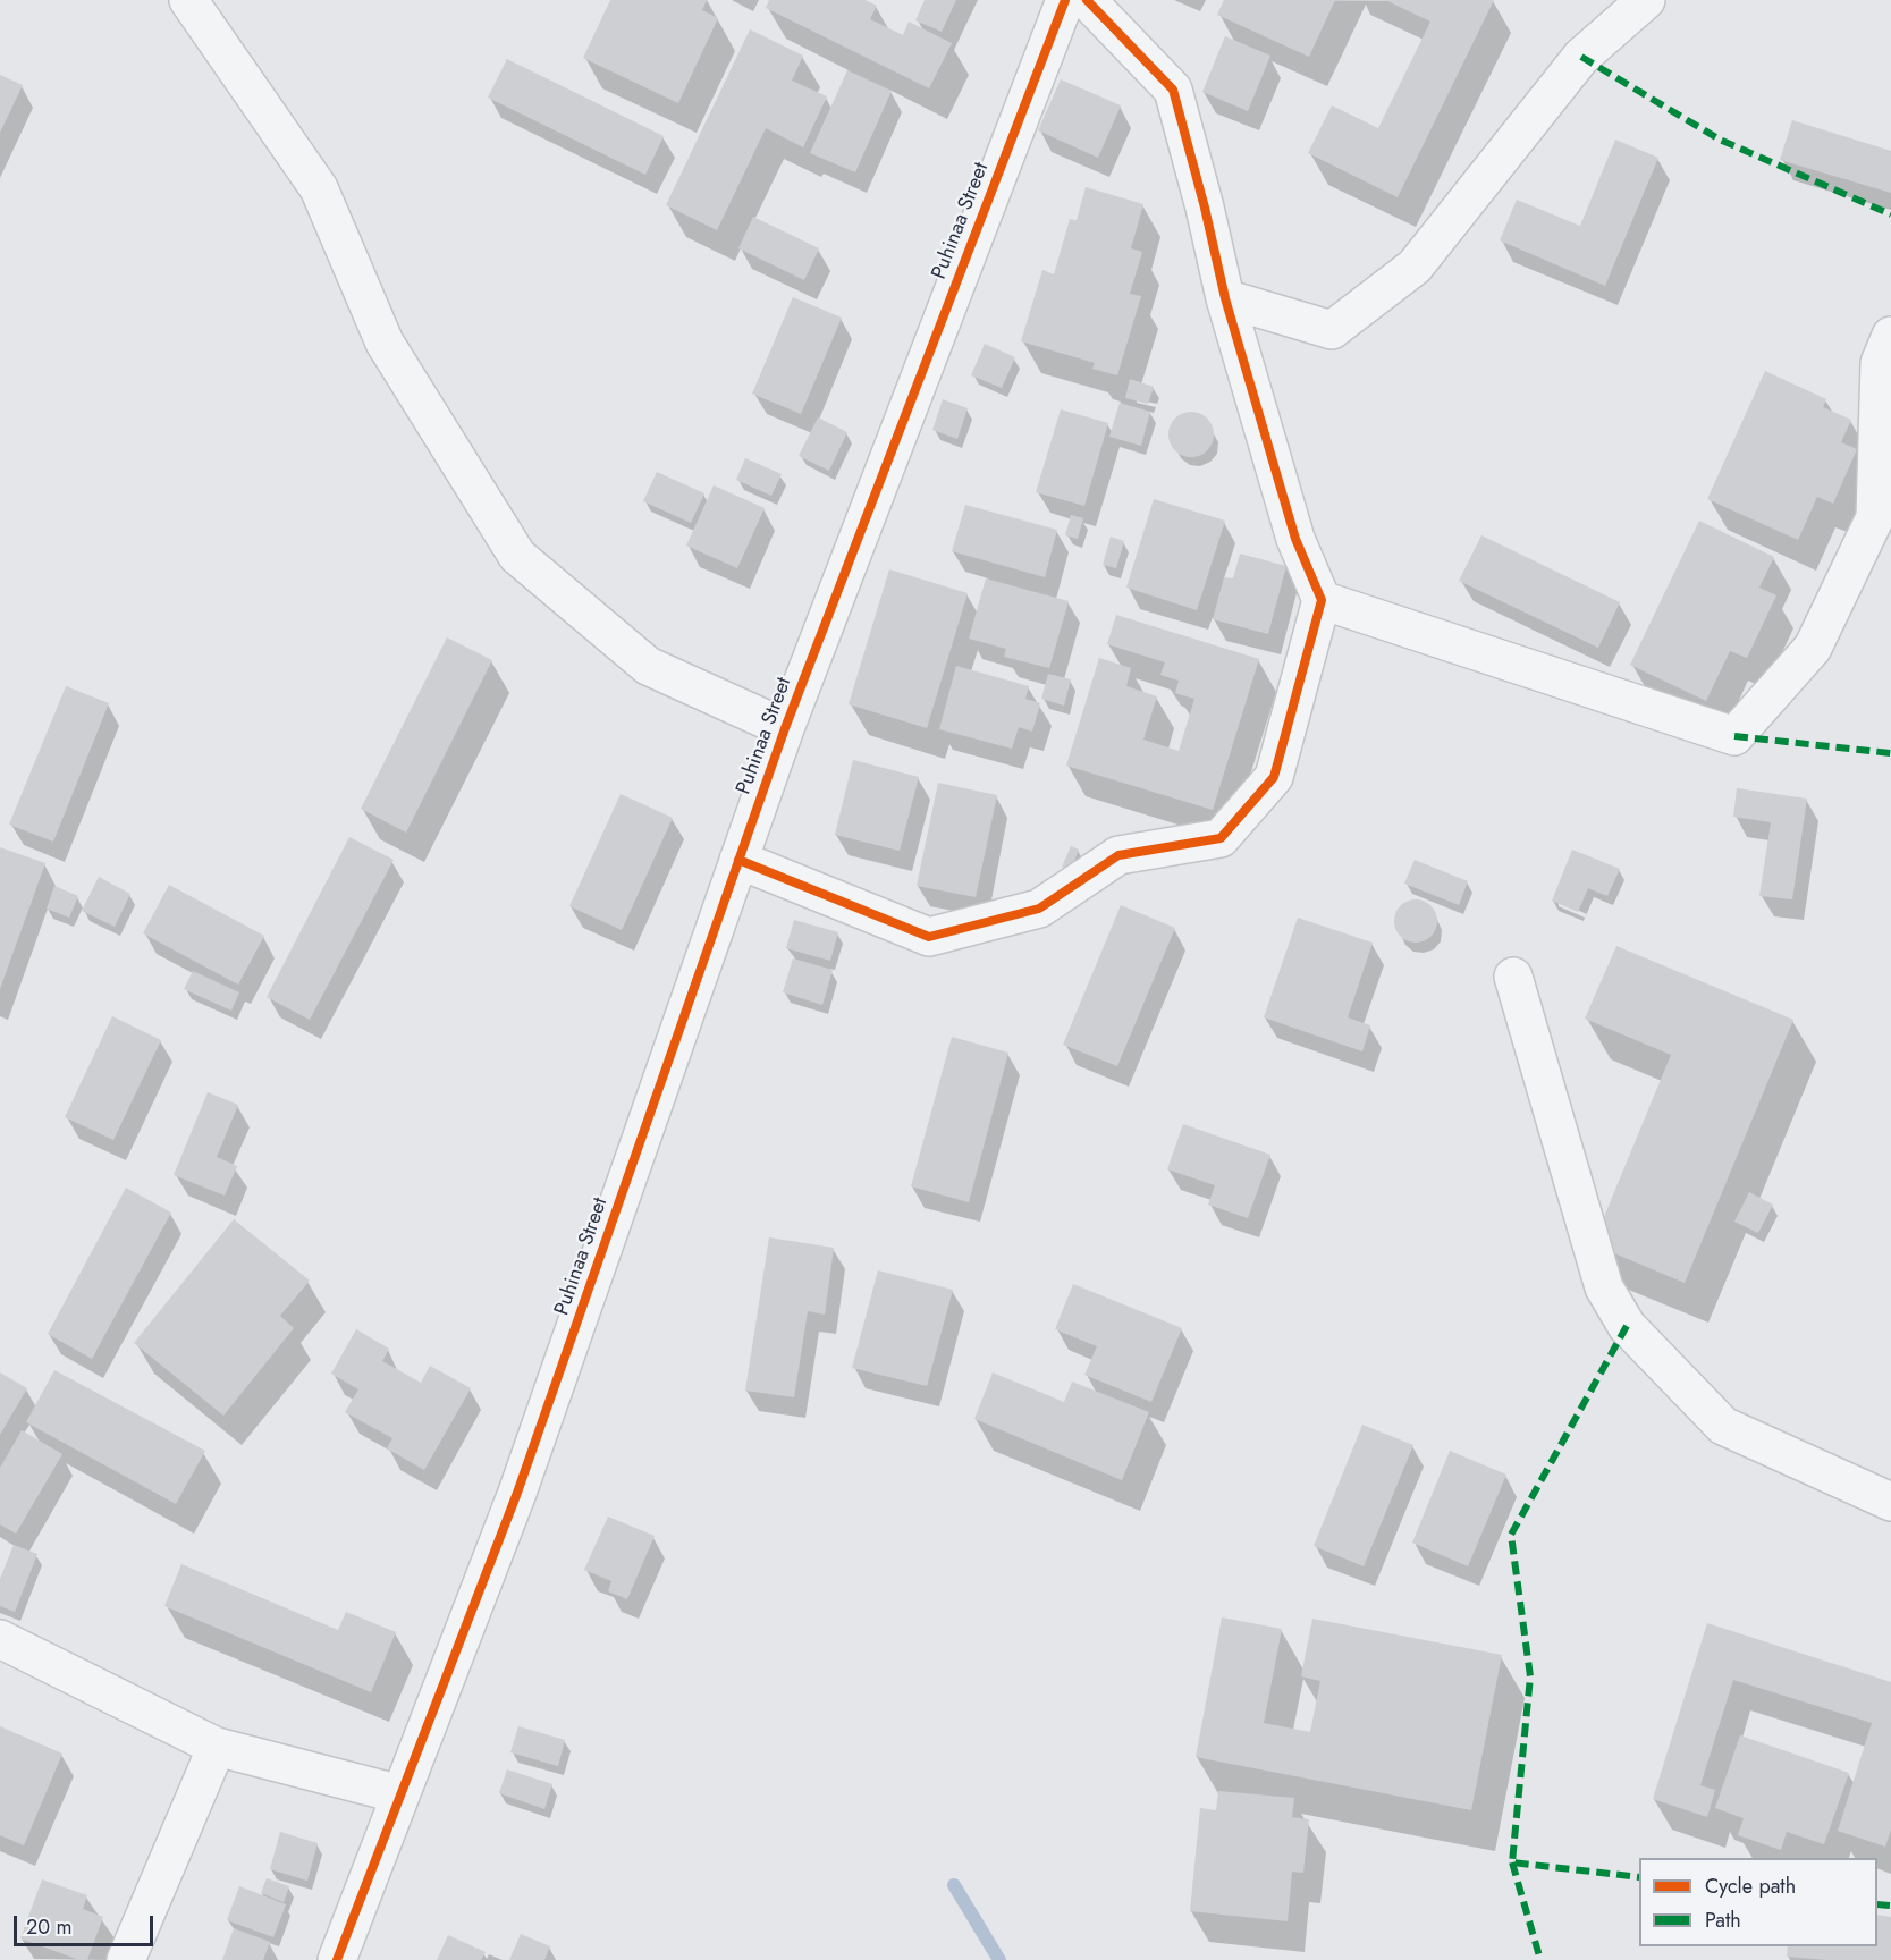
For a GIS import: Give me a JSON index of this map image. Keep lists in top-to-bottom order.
{
  "streets": {
    "street": ["Puhinaa Street"]
  },
  "legend": ["Cycle path", "Path"],
  "scale_bar": "20 m"
}
